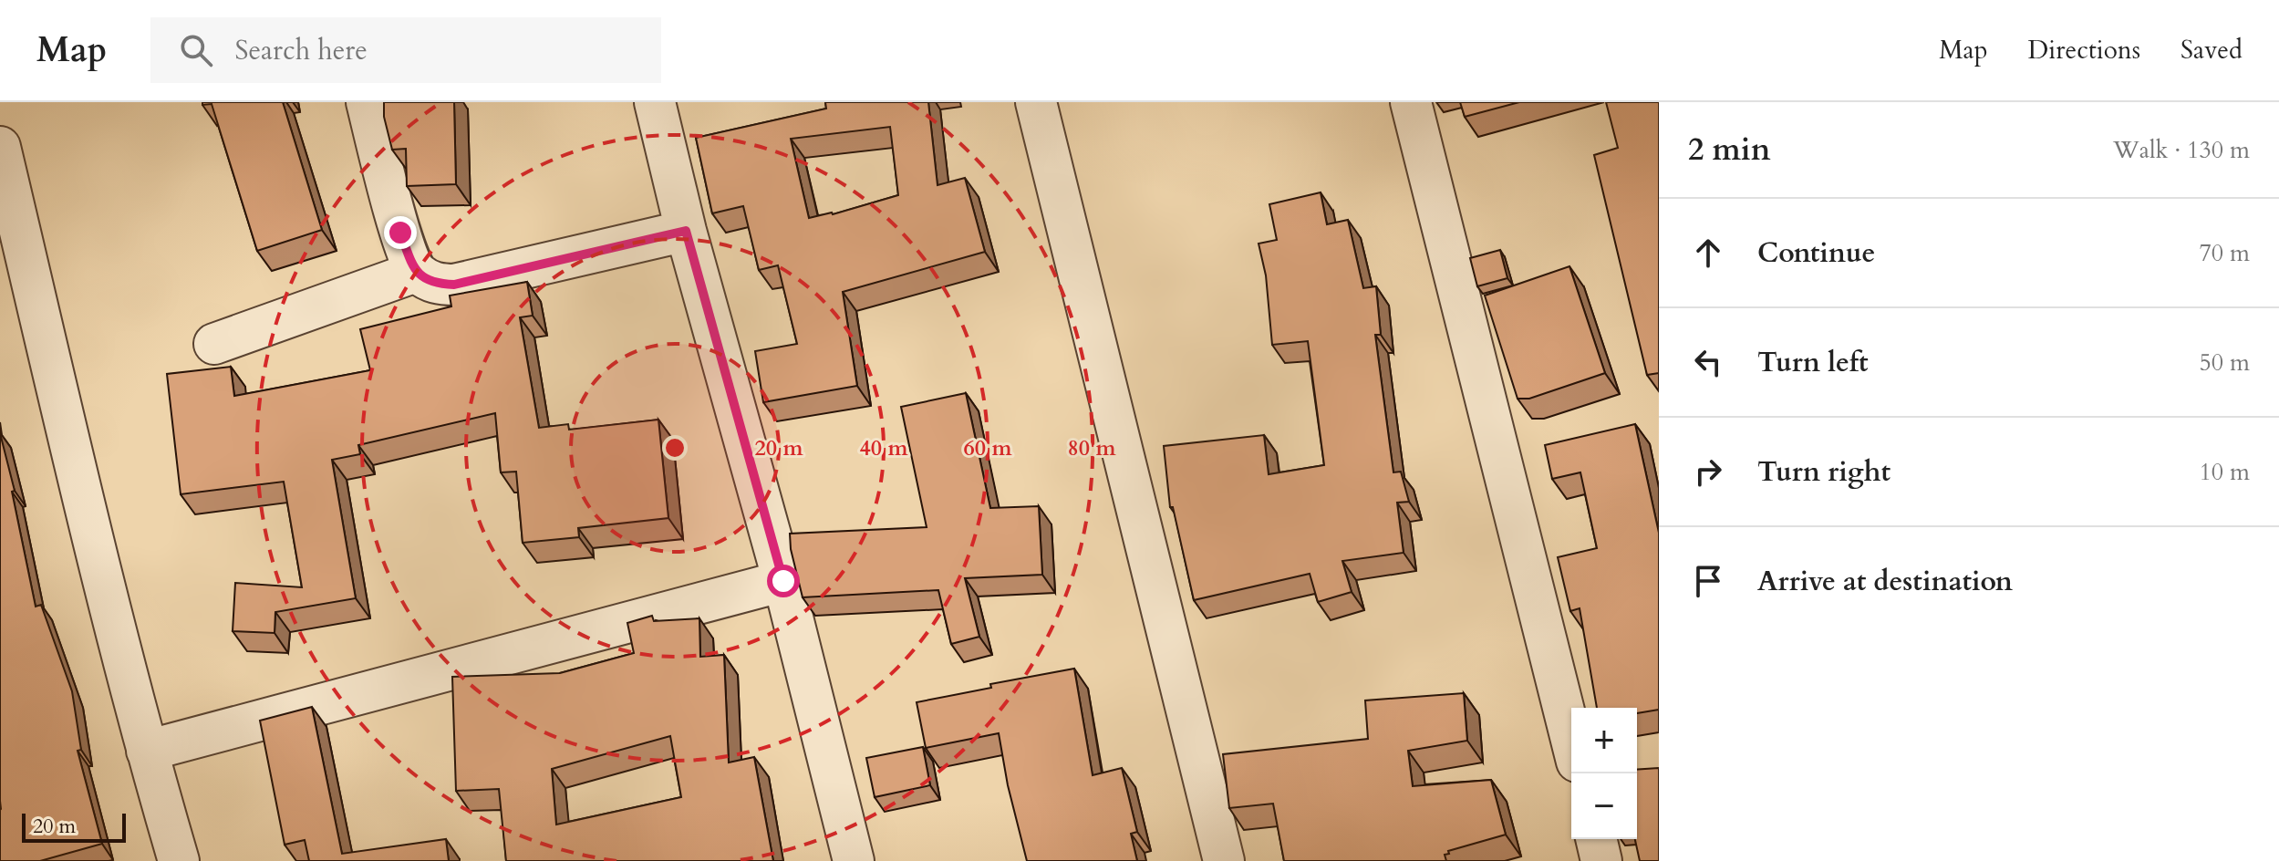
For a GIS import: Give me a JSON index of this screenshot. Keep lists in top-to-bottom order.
{
  "scale_bar": "20 m",
  "page": {
    "header": "Map",
    "search": "Search here",
    "nav": ["Map", "Directions", "Saved"],
    "heading": ["2 min", "Walk · 130 m"],
    "list": [
      ["Continue", "70 m"],
      ["Turn left", "50 m"],
      ["Turn right", "10 m"],
      "Arrive at destination"
    ],
    "map_buttons": ["+", "−"],
    "scale": "20 m"
  },
  "rings": [
    "20 m",
    "40 m",
    "60 m",
    "80 m"
  ]
}
